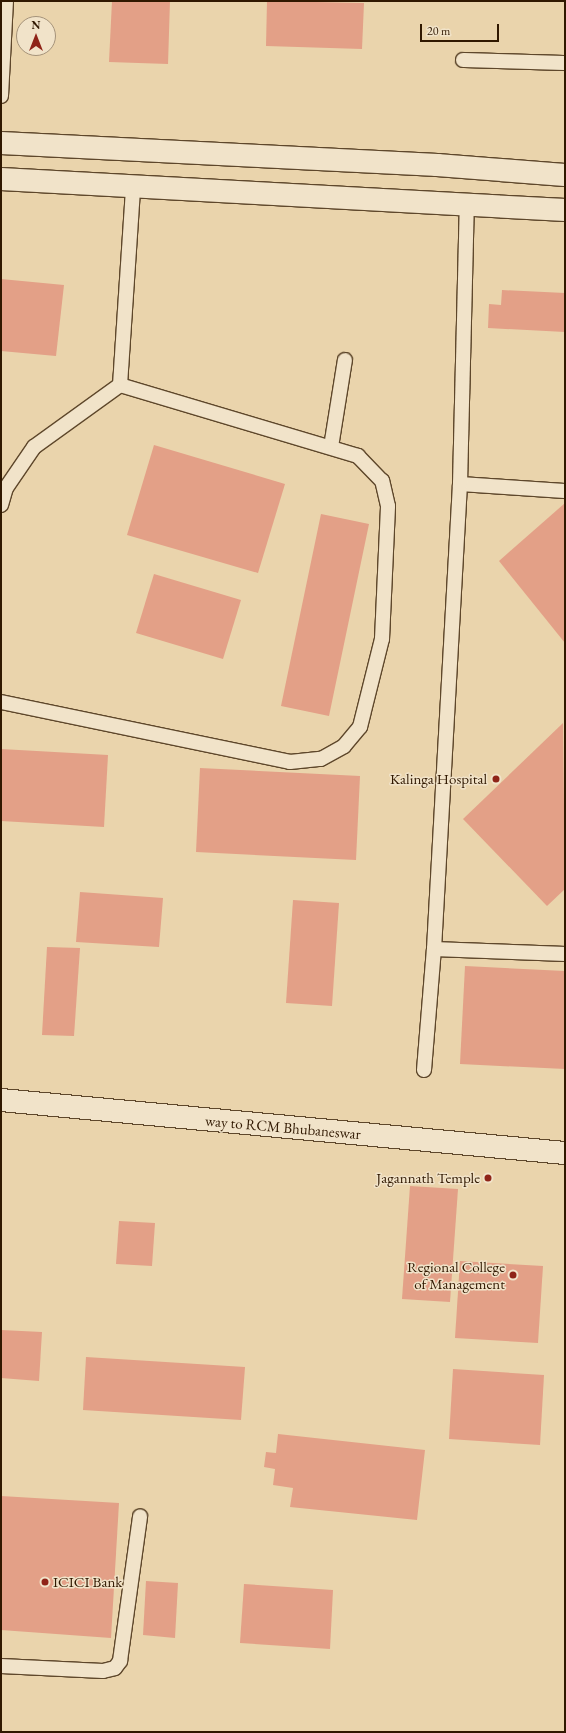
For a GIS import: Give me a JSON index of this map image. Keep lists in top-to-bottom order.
{
  "streets": {
    "street": ["way to RCM Bhubaneswar"]
  },
  "places": [
    "Kalinga Hospital",
    "Jagannath Temple",
    "Regional College of Management",
    "ICICI Bank"
  ],
  "scale_bar": "20 m",
  "north": "top"
}
